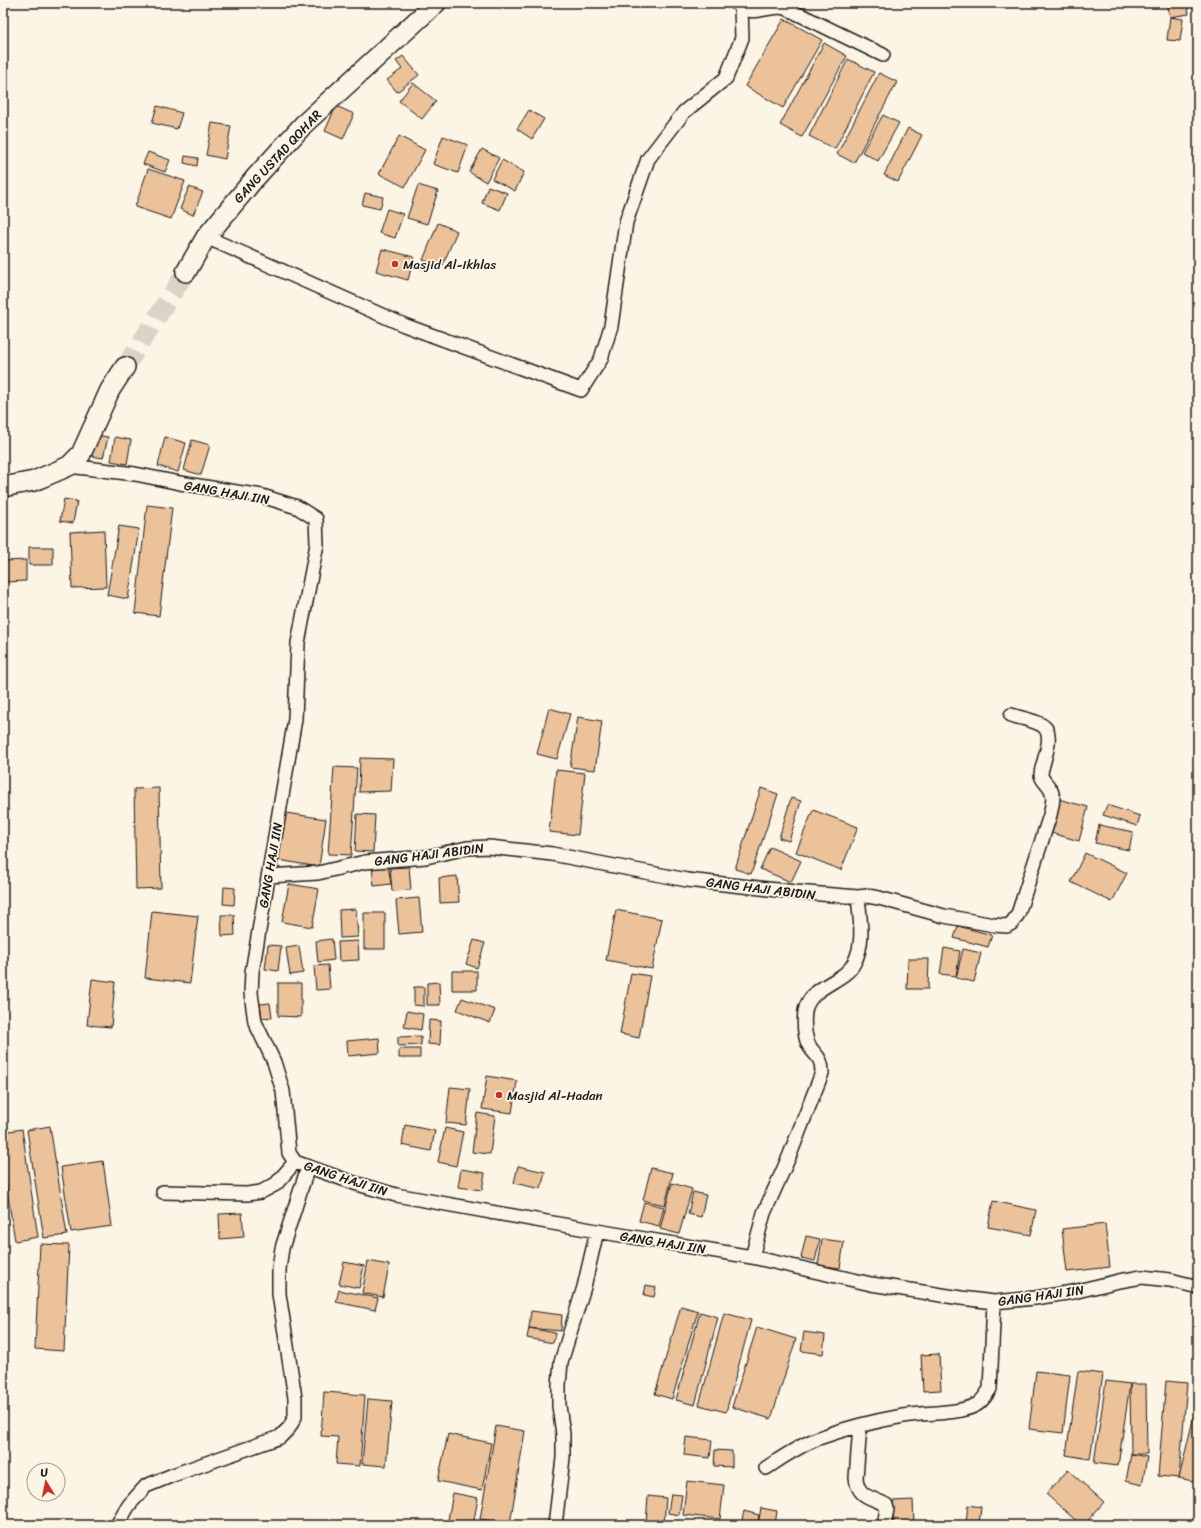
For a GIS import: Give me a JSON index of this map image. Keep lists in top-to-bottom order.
{
  "streets": {
    "street": ["GANG USTAD QOHAR", "GANG HAJI IIN", "GANG HAJI ABIDIN"]
  },
  "crossings": [
    ["GANG HAJI IIN", "GANG HAJI ABIDIN"]
  ],
  "places": ["Masjid Al-Ikhlas", "Masjid Al-Hadan"],
  "north": "top"
}
